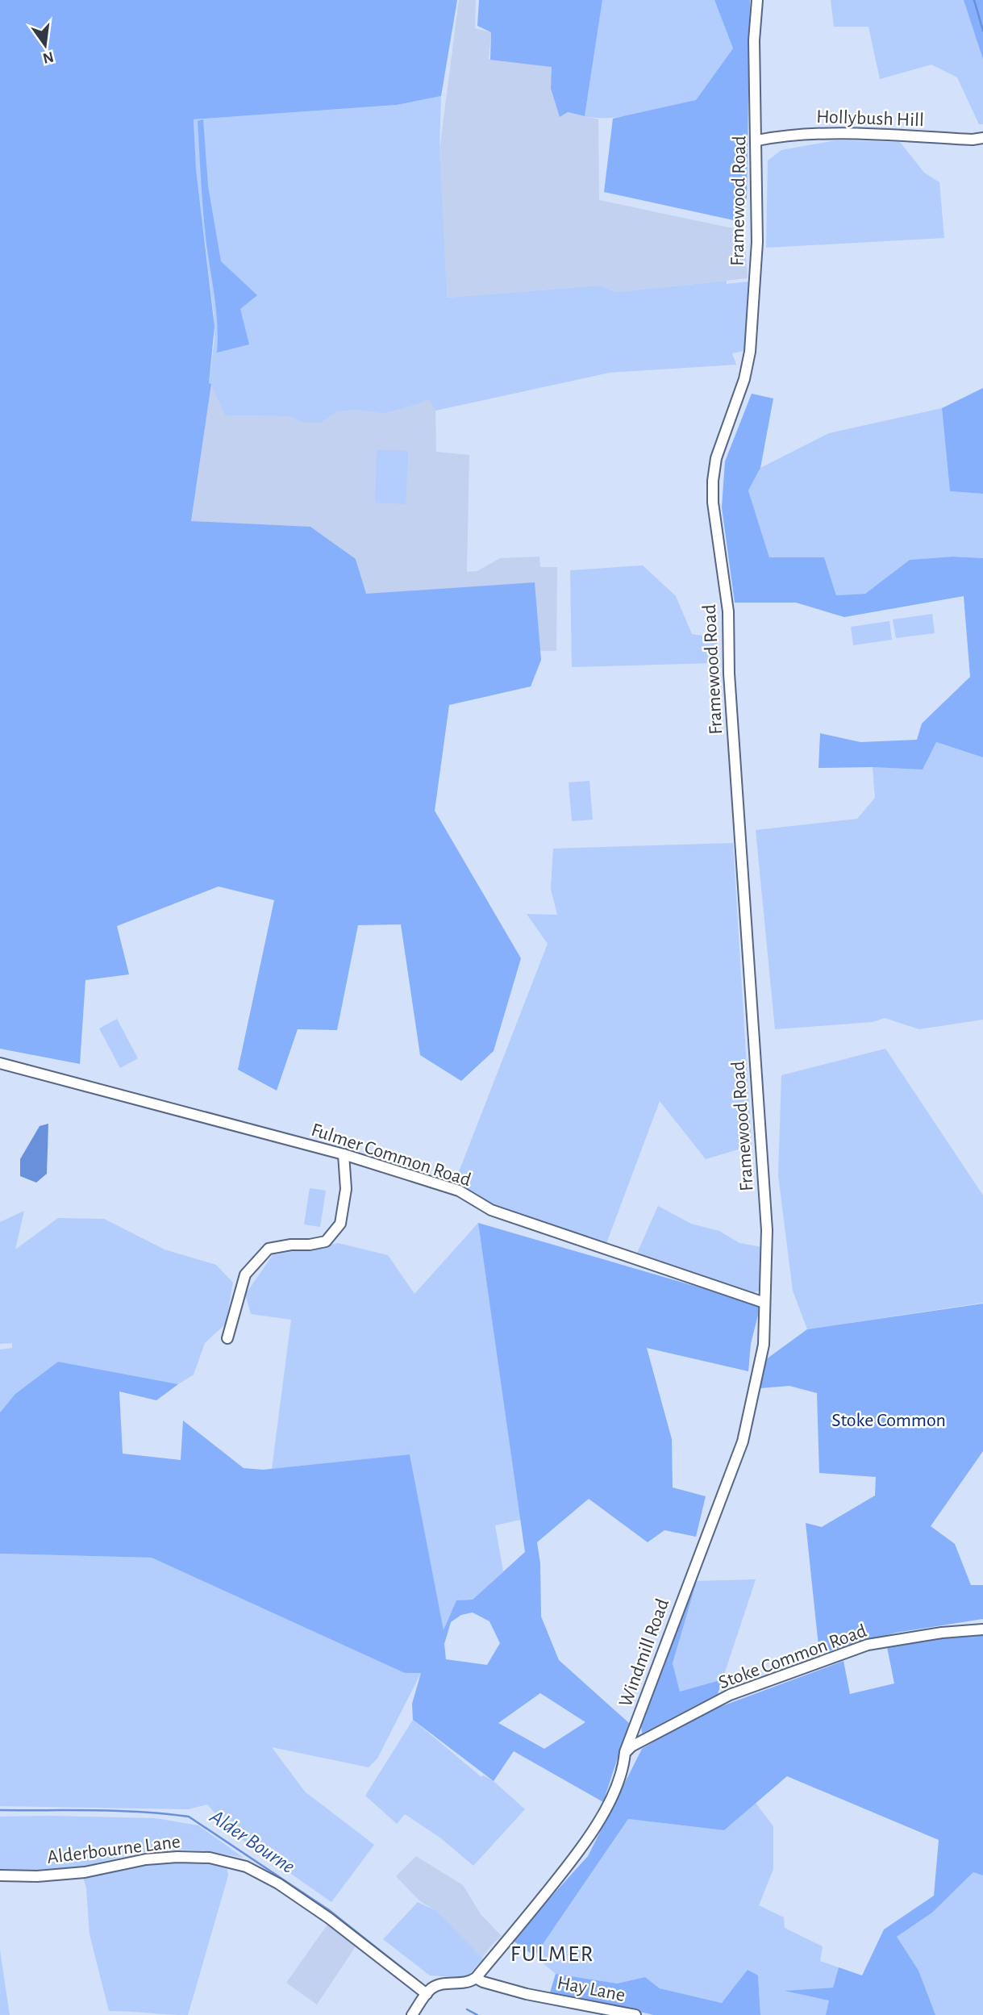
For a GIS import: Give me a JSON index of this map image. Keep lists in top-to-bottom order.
{
  "streets": {
    "street": [
      "Hollybush Hill",
      "Framewood Road",
      "Fulmer Common Road",
      "Windmill Road",
      "Stoke Common Road",
      "Alderbourne Lane",
      "Hay Lane"
    ]
  },
  "crossings": [
    ["Hollybush Hill", "Framewood Road"],
    ["Framewood Road", "Fulmer Common Road"],
    ["Framewood Road", "Windmill Road"],
    ["Fulmer Common Road", "Windmill Road"],
    ["Windmill Road", "Stoke Common Road"],
    ["Windmill Road", "Hay Lane"]
  ],
  "districts": ["FULMER"],
  "water": ["Alder Bourne"],
  "parks": ["Stoke Common"],
  "north": "bottom"
}
